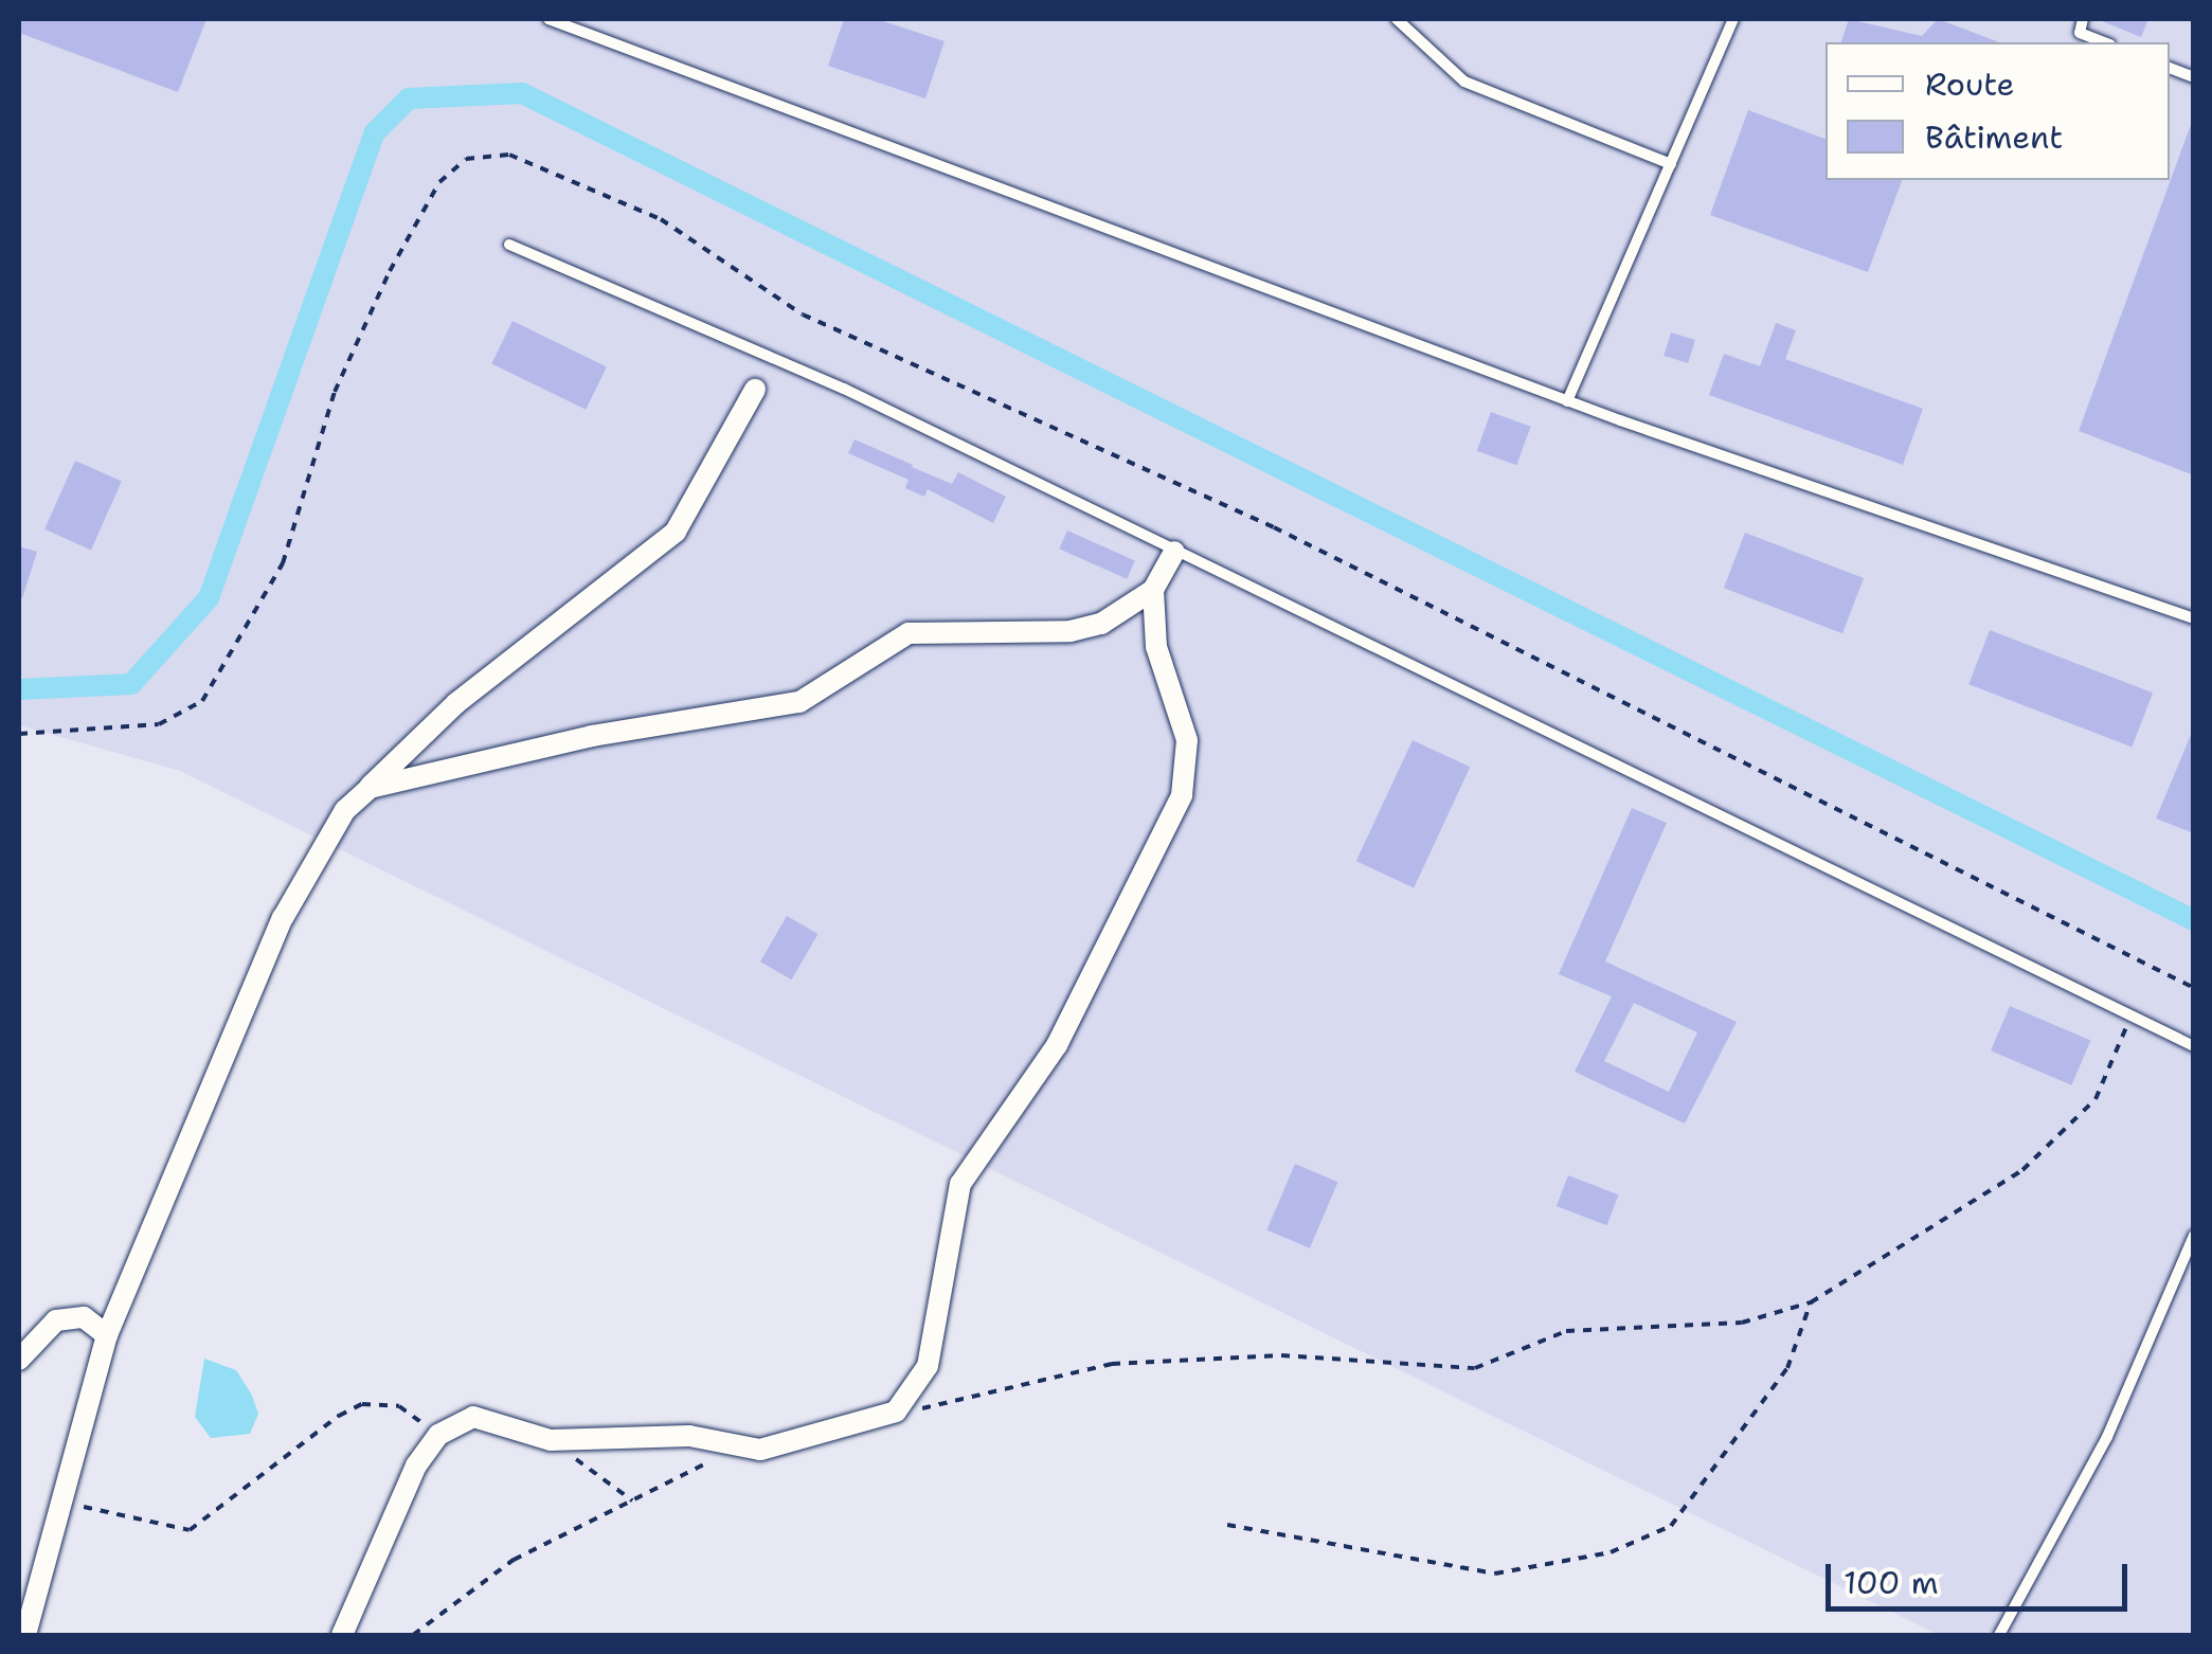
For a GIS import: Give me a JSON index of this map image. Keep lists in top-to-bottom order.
{
  "legend": ["Route", "Bâtiment"],
  "scale_bar": "100 m"
}
